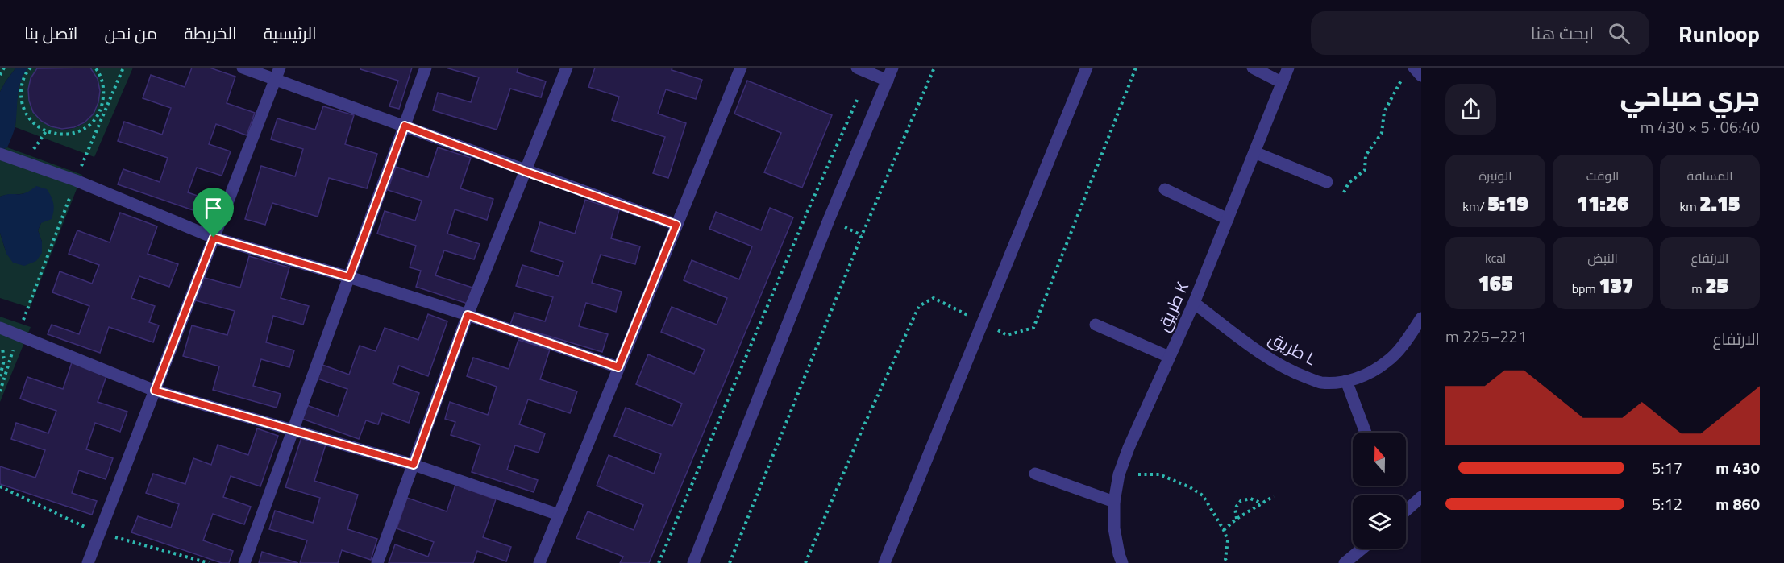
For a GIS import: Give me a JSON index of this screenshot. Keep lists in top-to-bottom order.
{
  "streets": {
    "street": ["طريق K", "طريق L"]
  },
  "crossings": [
    ["طريق K", "طريق L"]
  ],
  "north": "top",
  "page": {
    "header": "Runloop",
    "search": "ابحث هنا",
    "nav": [
      "الرئيسية",
      "الخريطة",
      "من نحن",
      "اتصل بنا"
    ],
    "heading": ["جري صباحي", "06:40 · 5 × 430 m"],
    "stats": [
      ["المسافة", "2.15 km"],
      ["الوقت", "11:26"],
      ["الوتيرة", "5:19 /km"],
      ["الارتفاع", "25 m"],
      ["النبض", "137 bpm"],
      ["kcal", "165"]
    ],
    "chart": ["الارتفاع", "221–225 m"],
    "list": [
      {
        "name": "430 m",
        "note": "5:17"
      },
      {
        "name": "860 m",
        "note": "5:12"
      }
    ]
  }
}
